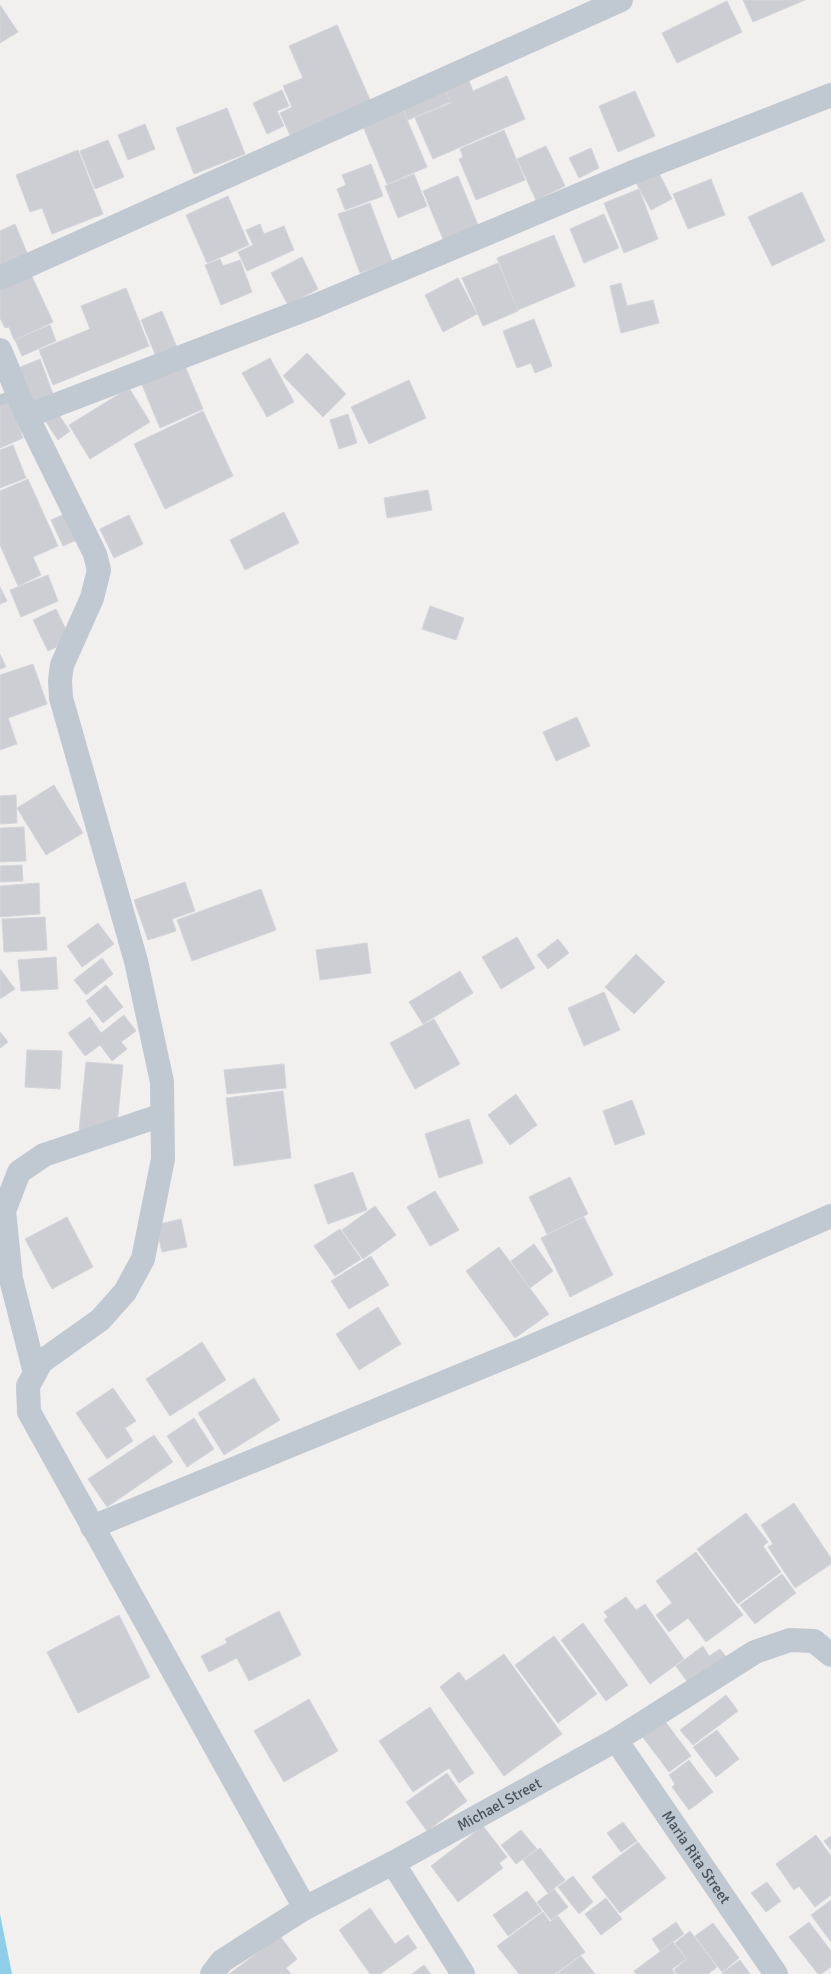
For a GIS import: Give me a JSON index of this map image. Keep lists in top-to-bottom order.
{
  "streets": {
    "street": ["Michael Street", "Maria Rita Street"]
  },
  "crossings": [
    ["Michael Street", "Maria Rita Street"]
  ]
}
